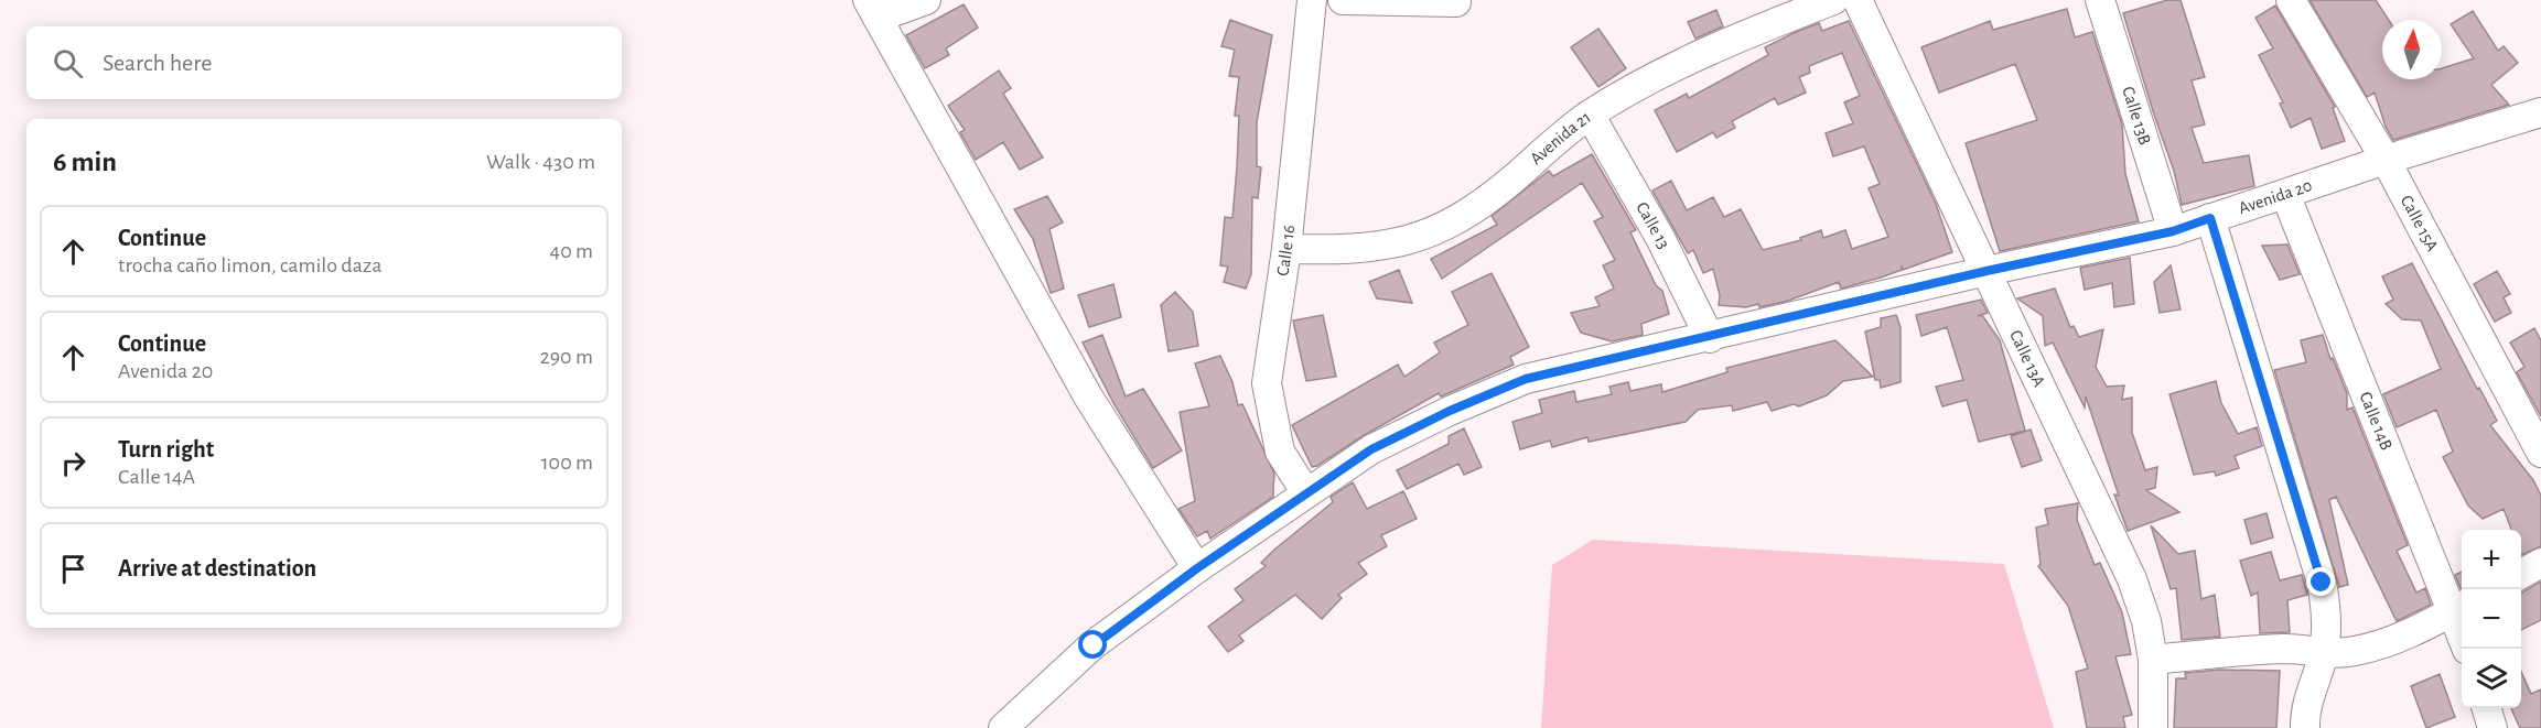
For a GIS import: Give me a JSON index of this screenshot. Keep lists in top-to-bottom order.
{
  "streets": {
    "street": [
      "Calle 13B",
      "Avenida 21",
      "Avenida 20",
      "Calle 15A",
      "Calle 13",
      "Calle 16",
      "Calle 13A",
      "Calle 14B"
    ]
  },
  "crossings": [
    ["Calle 13B", "Avenida 20"],
    ["Avenida 21", "Calle 13"],
    ["Avenida 21", "Calle 16"],
    ["Avenida 20", "Calle 15A"],
    ["Avenida 20", "Calle 13"],
    ["Avenida 20", "Calle 16"],
    ["Avenida 20", "Calle 13A"],
    ["Avenida 20", "Calle 14B"]
  ],
  "north": "top",
  "page": {
    "search": "Search here",
    "heading": ["6 min", "Walk · 430 m"],
    "list": [
      ["Continue", "trocha caño limon, camilo daza", "40 m"],
      ["Continue", "Avenida 20", "290 m"],
      ["Turn right", "Calle 14A", "100 m"],
      "Arrive at destination"
    ],
    "map_buttons": ["+", "−"]
  }
}
